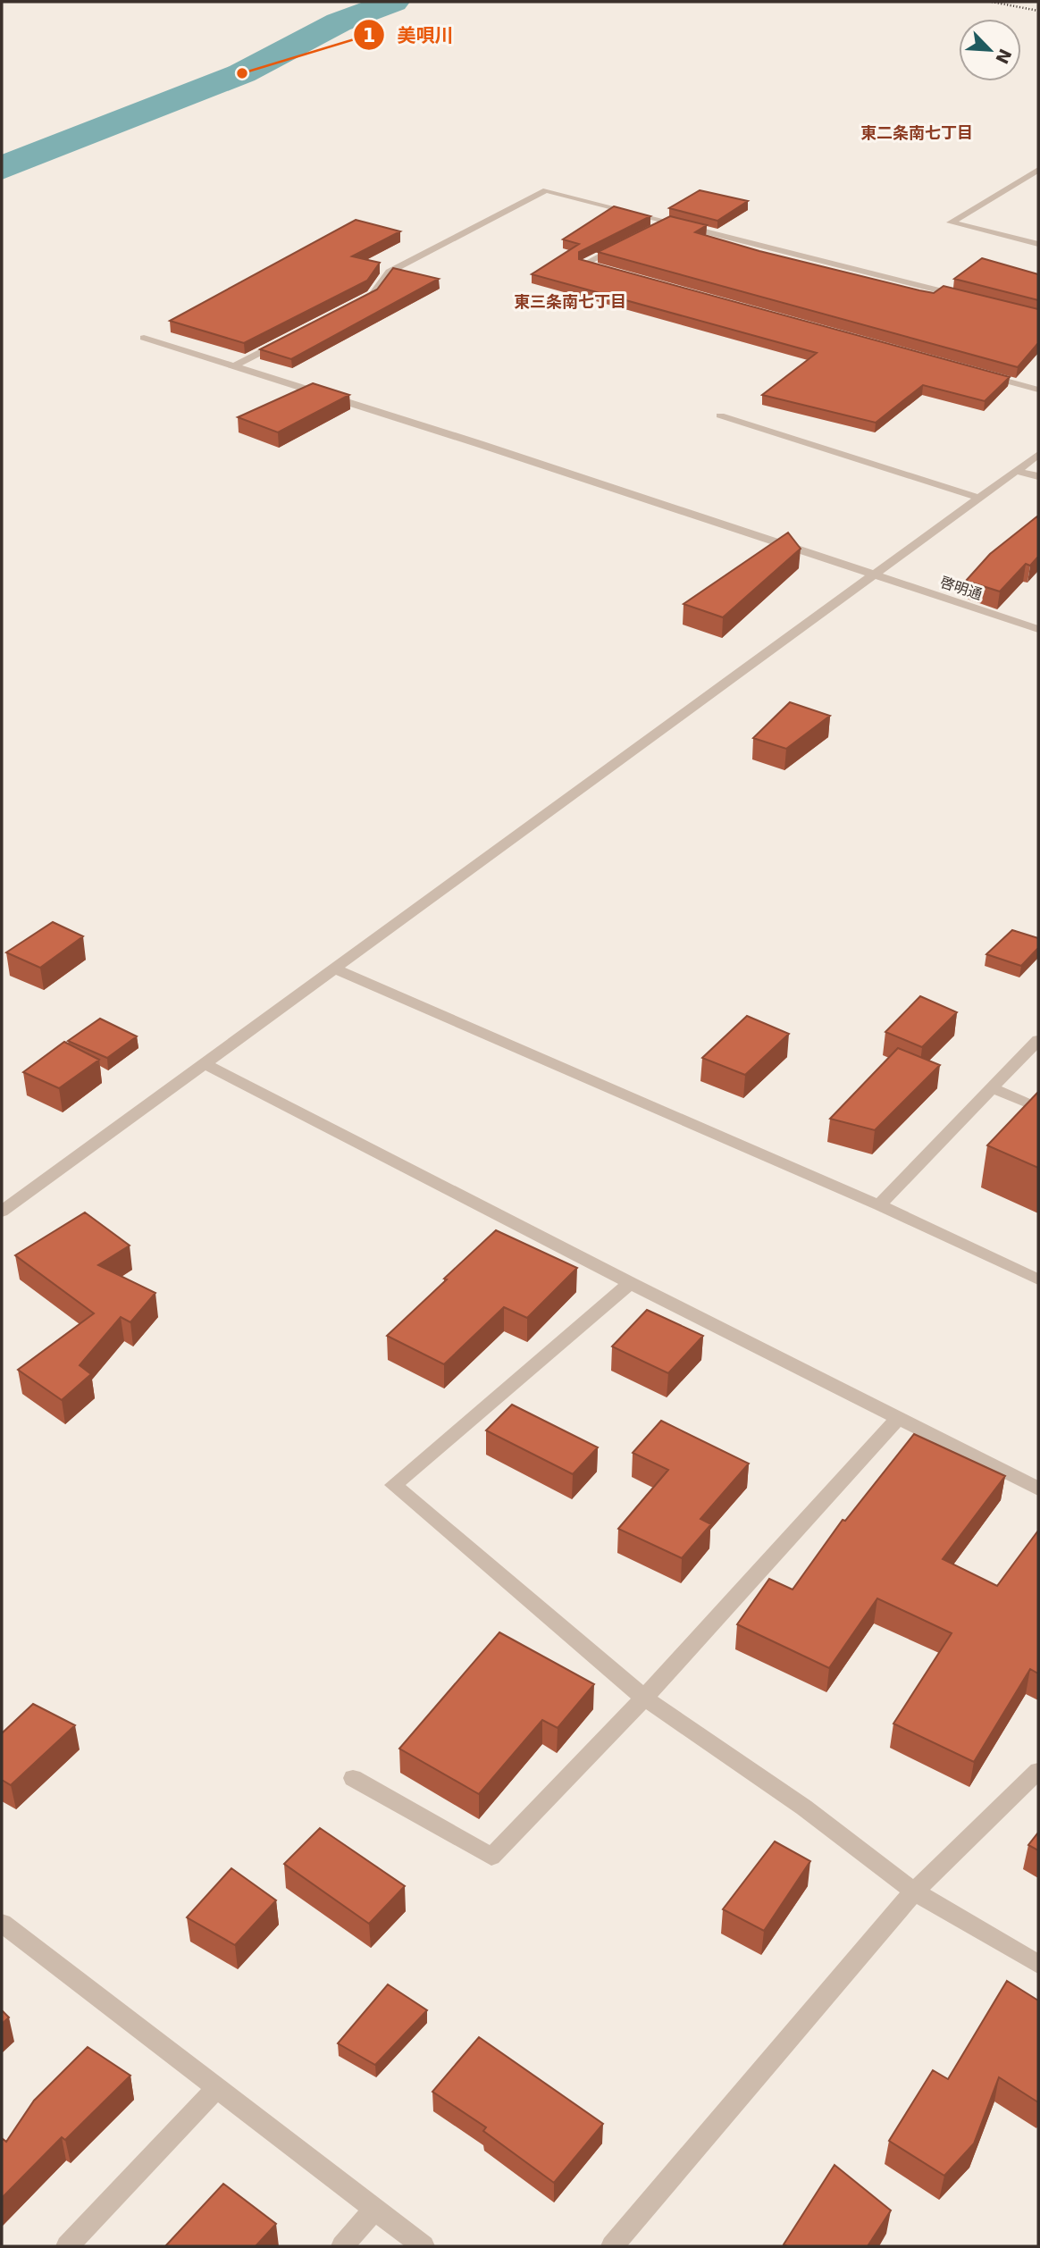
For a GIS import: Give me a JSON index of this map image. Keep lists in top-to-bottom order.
{
  "streets": {
    "street": ["啓明通"]
  },
  "districts": ["東二条南七丁目", "東三条南七丁目"],
  "places": ["美唄川"],
  "north": "bottom right"
}
